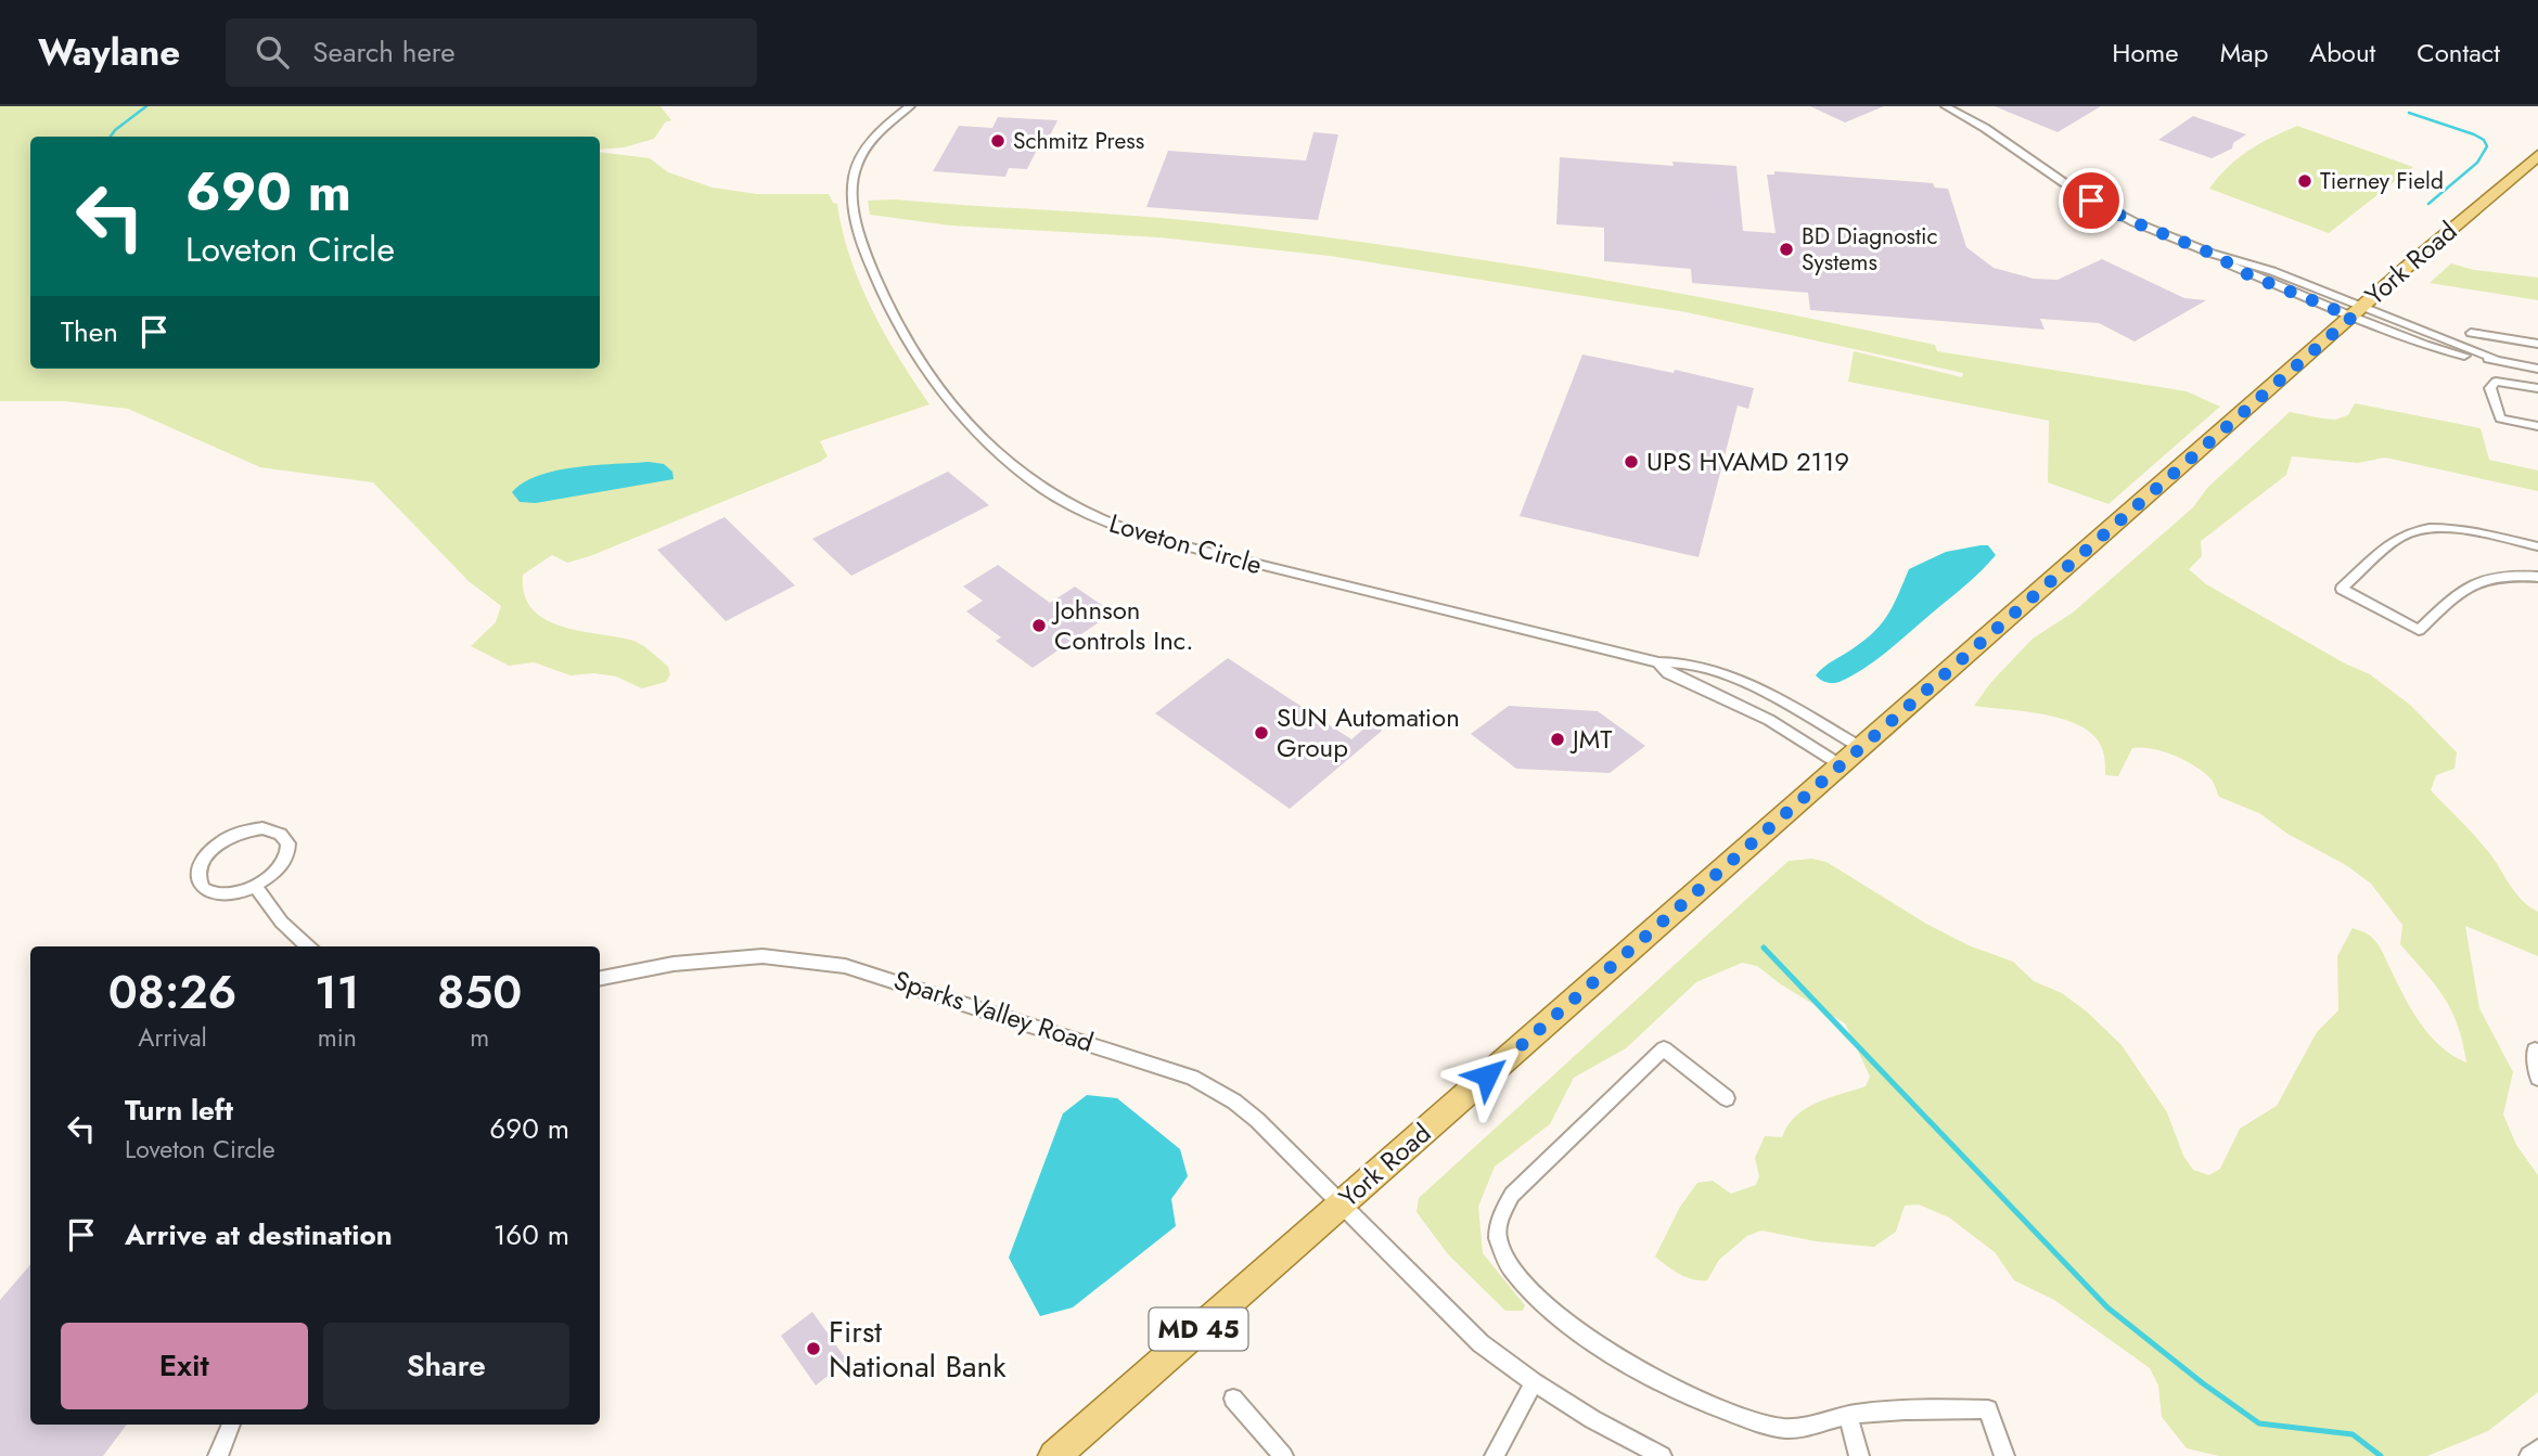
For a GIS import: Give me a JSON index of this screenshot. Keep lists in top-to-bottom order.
{
  "streets": {
    "main road": ["York Road", "MD 45"],
    "street": ["Loveton Circle", "Sparks Valley Road"]
  },
  "crossings": [
    ["York Road", "Loveton Circle"],
    ["York Road", "Sparks Valley Road"]
  ],
  "places": [
    "Schmitz Press",
    "Tierney Field",
    "BD Diagnostic Systems",
    "UPS HVAMD 2119",
    "Johnson Controls Inc.",
    "SUN Automation Group",
    "JMT",
    "First National Bank"
  ],
  "page": {
    "header": "Waylane",
    "search": "Search here",
    "nav": [
      "Home",
      "Map",
      "About",
      "Contact"
    ],
    "turn": ["690 m", "Loveton Circle"],
    "then": "Then",
    "eta": [
      "08:26",
      "Arrival",
      "11",
      "min",
      "850",
      "m"
    ],
    "list": [
      {
        "name": "Turn left",
        "note": "Loveton Circle",
        "value": "690 m"
      },
      {
        "name": "Arrive at destination",
        "value": "160 m"
      }
    ],
    "buttons": ["Exit", "Share"]
  }
}
